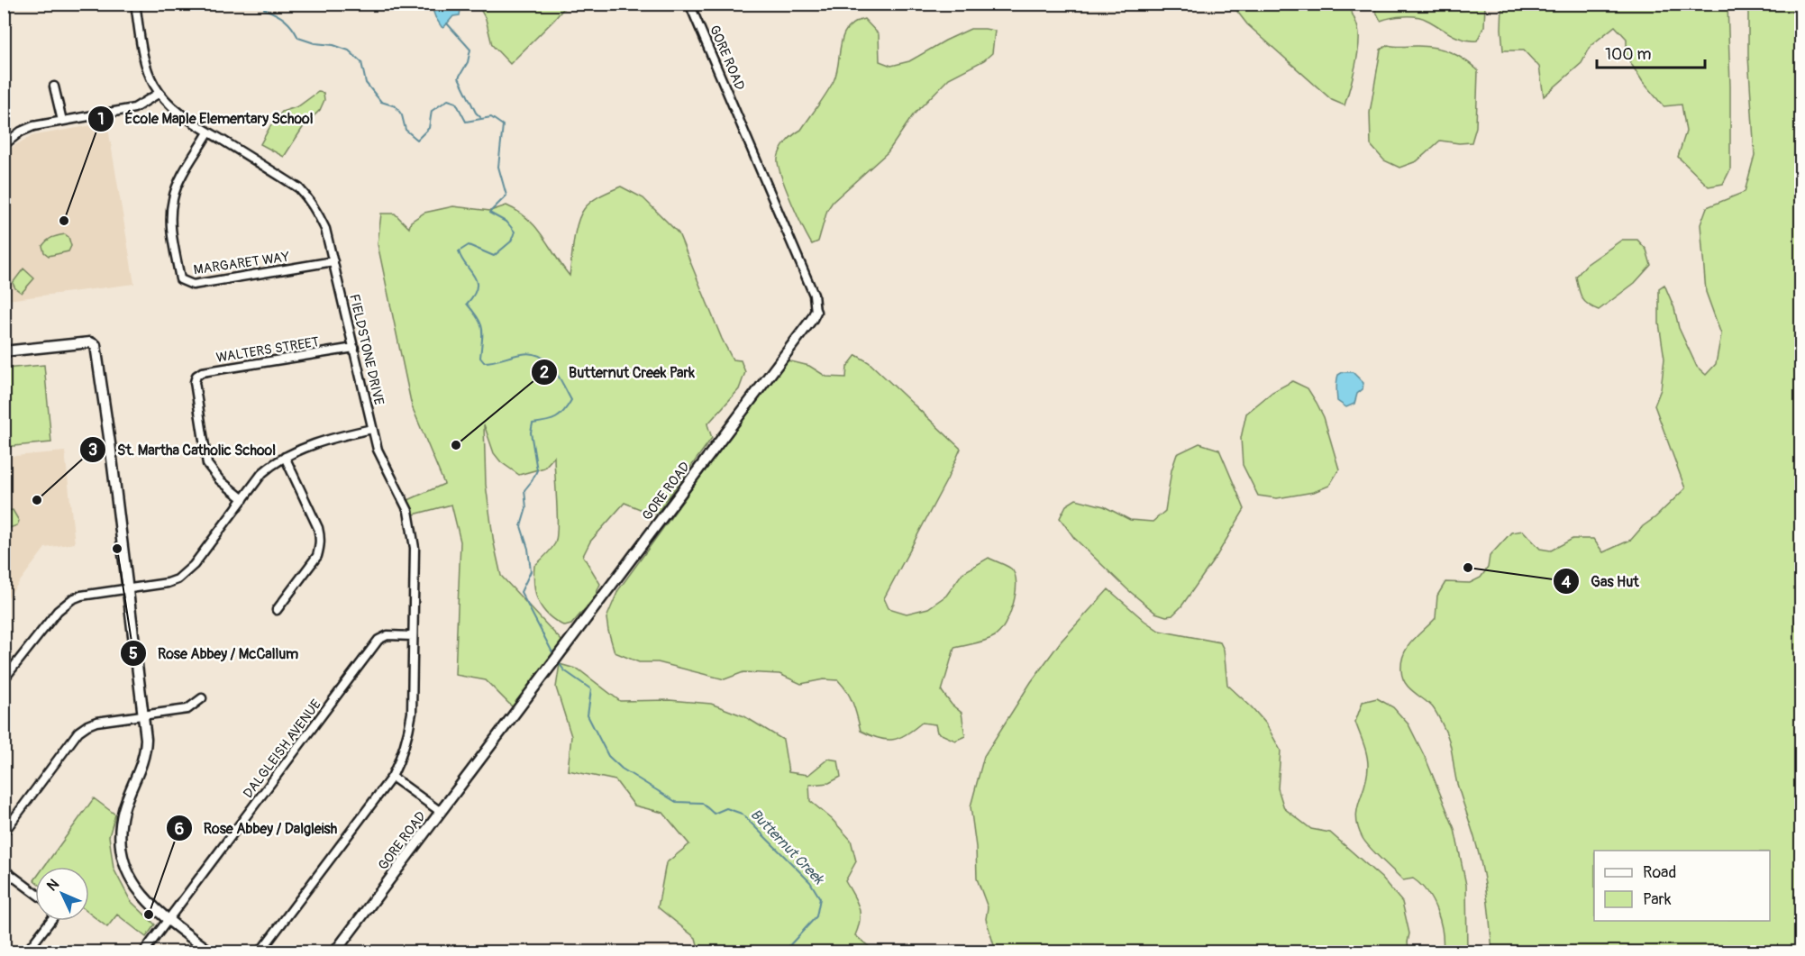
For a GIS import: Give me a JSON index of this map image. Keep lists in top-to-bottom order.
{
  "streets": {
    "street": [
      "GORE ROAD",
      "MARGARET WAY",
      "WALTERS STREET",
      "FIELDSTONE DRIVE",
      "DALGLEISH AVENUE"
    ]
  },
  "crossings": [
    ["MARGARET WAY", "FIELDSTONE DRIVE"],
    ["WALTERS STREET", "FIELDSTONE DRIVE"],
    ["FIELDSTONE DRIVE", "DALGLEISH AVENUE"]
  ],
  "water": ["Butternut Creek"],
  "places": [
    "École Maple Elementary School",
    "Butternut Creek Park",
    "St. Martha Catholic School",
    "Rose Abbey / McCallum",
    "Gas Hut",
    "Rose Abbey / Dalgleish"
  ],
  "legend": ["Road", "Park"],
  "scale_bar": "100 m",
  "north": "top left"
}
